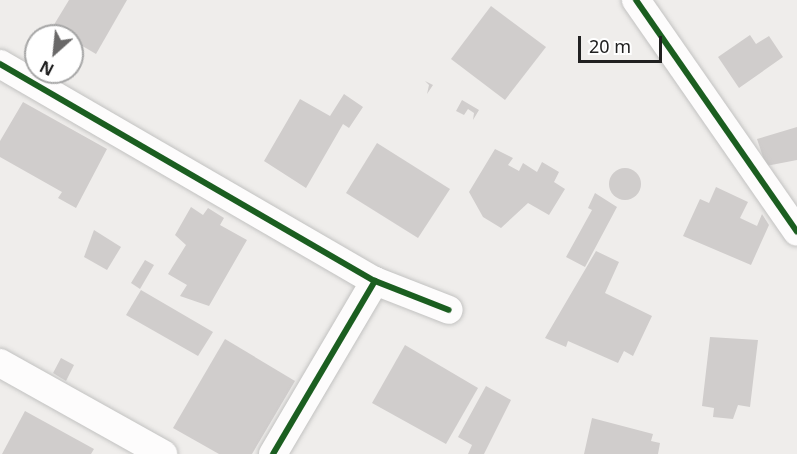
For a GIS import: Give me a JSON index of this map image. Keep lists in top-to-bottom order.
{
  "scale_bar": "20 m",
  "north": "bottom left"
}
